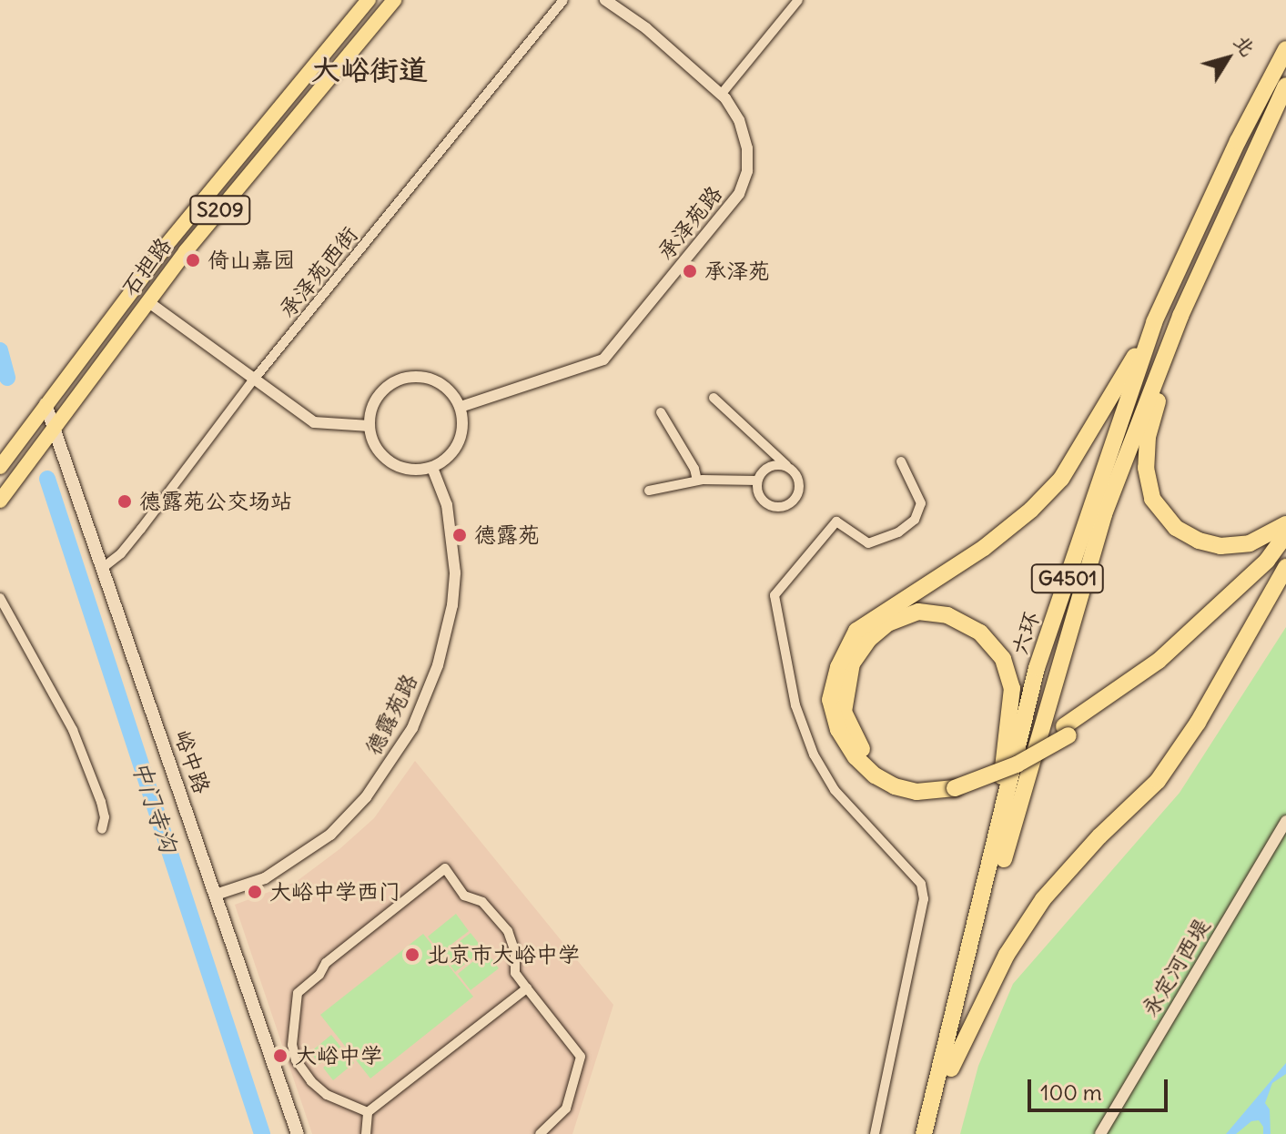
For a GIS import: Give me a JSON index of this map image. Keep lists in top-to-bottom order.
{
  "streets": {
    "highway": ["G4501", "六环"],
    "main road": ["S209", "石担路", "峪中路"],
    "street": [
      "承泽苑路",
      "承泽苑西街",
      "德露苑路",
      "永定河西堤"
    ]
  },
  "crossings": [
    ["承泽苑路", "德露苑路"],
    ["石担路", "峪中路"],
    ["承泽苑西街", "峪中路"],
    ["德露苑路", "峪中路"]
  ],
  "districts": ["大峪街道"],
  "water": ["中门寺沟"],
  "places": [
    "倚山嘉园",
    "承泽苑",
    "德露苑公交场站",
    "德露苑",
    "大峪中学西门",
    "北京市大峪中学",
    "大峪中学"
  ],
  "scale_bar": "100 m",
  "north": "top right"
}
